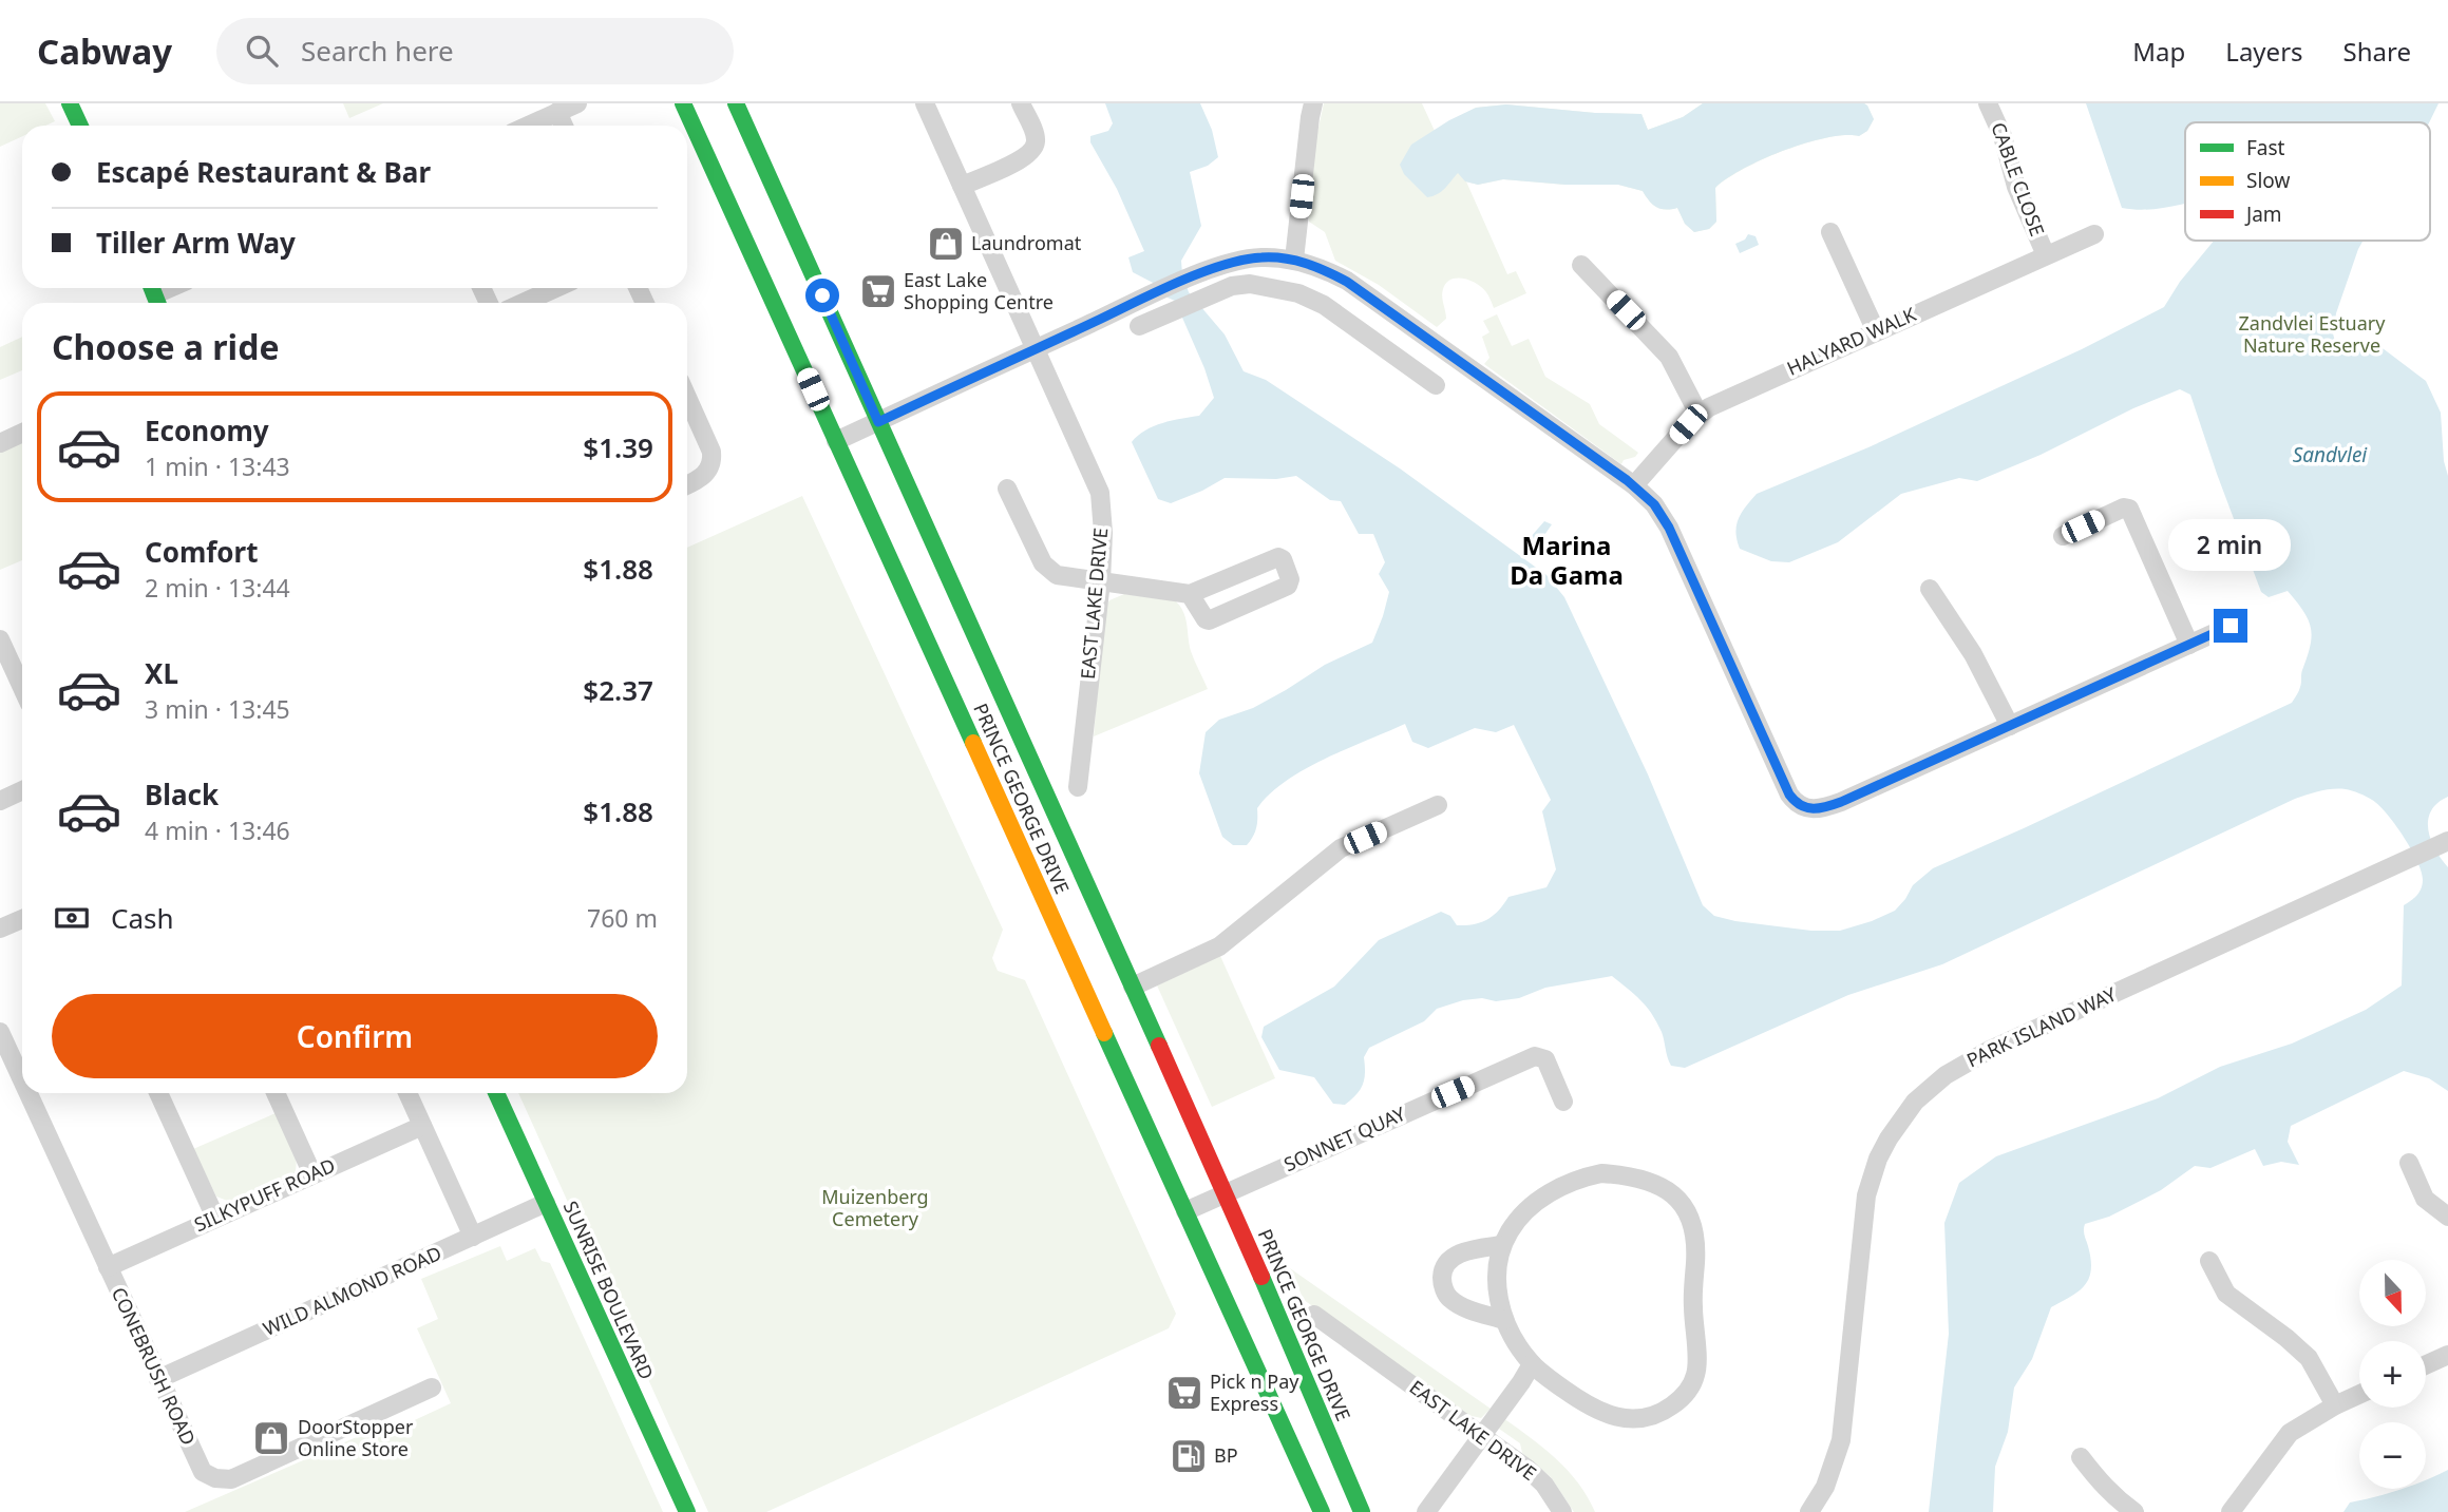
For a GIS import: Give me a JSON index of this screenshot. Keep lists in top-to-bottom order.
{
  "streets": {
    "main road": ["PRINCE GEORGE DRIVE", "SUNRISE BOULEVARD"],
    "street": [
      "CABLE CLOSE",
      "HALYARD WALK",
      "EAST LAKE DRIVE",
      "PARK ISLAND WAY",
      "SONNET QUAY",
      "SILKYPUFF ROAD",
      "WILD ALMOND ROAD",
      "CONEBRUSH ROAD"
    ]
  },
  "crossings": [
    ["CABLE CLOSE", "HALYARD WALK"],
    ["PRINCE GEORGE DRIVE", "SONNET QUAY"],
    ["SILKYPUFF ROAD", "CONEBRUSH ROAD"],
    ["SUNRISE BOULEVARD", "WILD ALMOND ROAD"],
    ["WILD ALMOND ROAD", "CONEBRUSH ROAD"]
  ],
  "districts": ["Marina Da Gama"],
  "water": ["Sandvlei"],
  "parks": ["Zandvlei Estuary Nature Reserve", "Muizenberg Cemetery"],
  "places": {
    "shop": ["Laundromat", "DoorStopper Online Store"],
    "supermarket": ["East Lake Shopping Centre", "Pick n Pay Express"],
    "fuel station": ["BP"]
  },
  "legend": ["Fast", "Slow", "Jam"],
  "north": "bottom",
  "page": {
    "header": "Cabway",
    "search": "Search here",
    "nav": ["Map", "Layers", "Share"],
    "banner": ["Escapé Restaurant & Bar", "Tiller Arm Way"],
    "heading": "Choose a ride",
    "list": [
      {
        "name": "Economy",
        "note": "1 min · 13:43",
        "value": "$1.39"
      },
      {
        "name": "Comfort",
        "note": "2 min · 13:44",
        "value": "$1.88"
      },
      {
        "name": "XL",
        "note": "3 min · 13:45",
        "value": "$2.37"
      },
      {
        "name": "Black",
        "note": "4 min · 13:46",
        "value": "$1.88"
      }
    ],
    "bubble": "2 min",
    "pay": ["Cash", "760 m"],
    "buttons": "Confirm",
    "map_buttons": ["+", "−"]
  }
}
